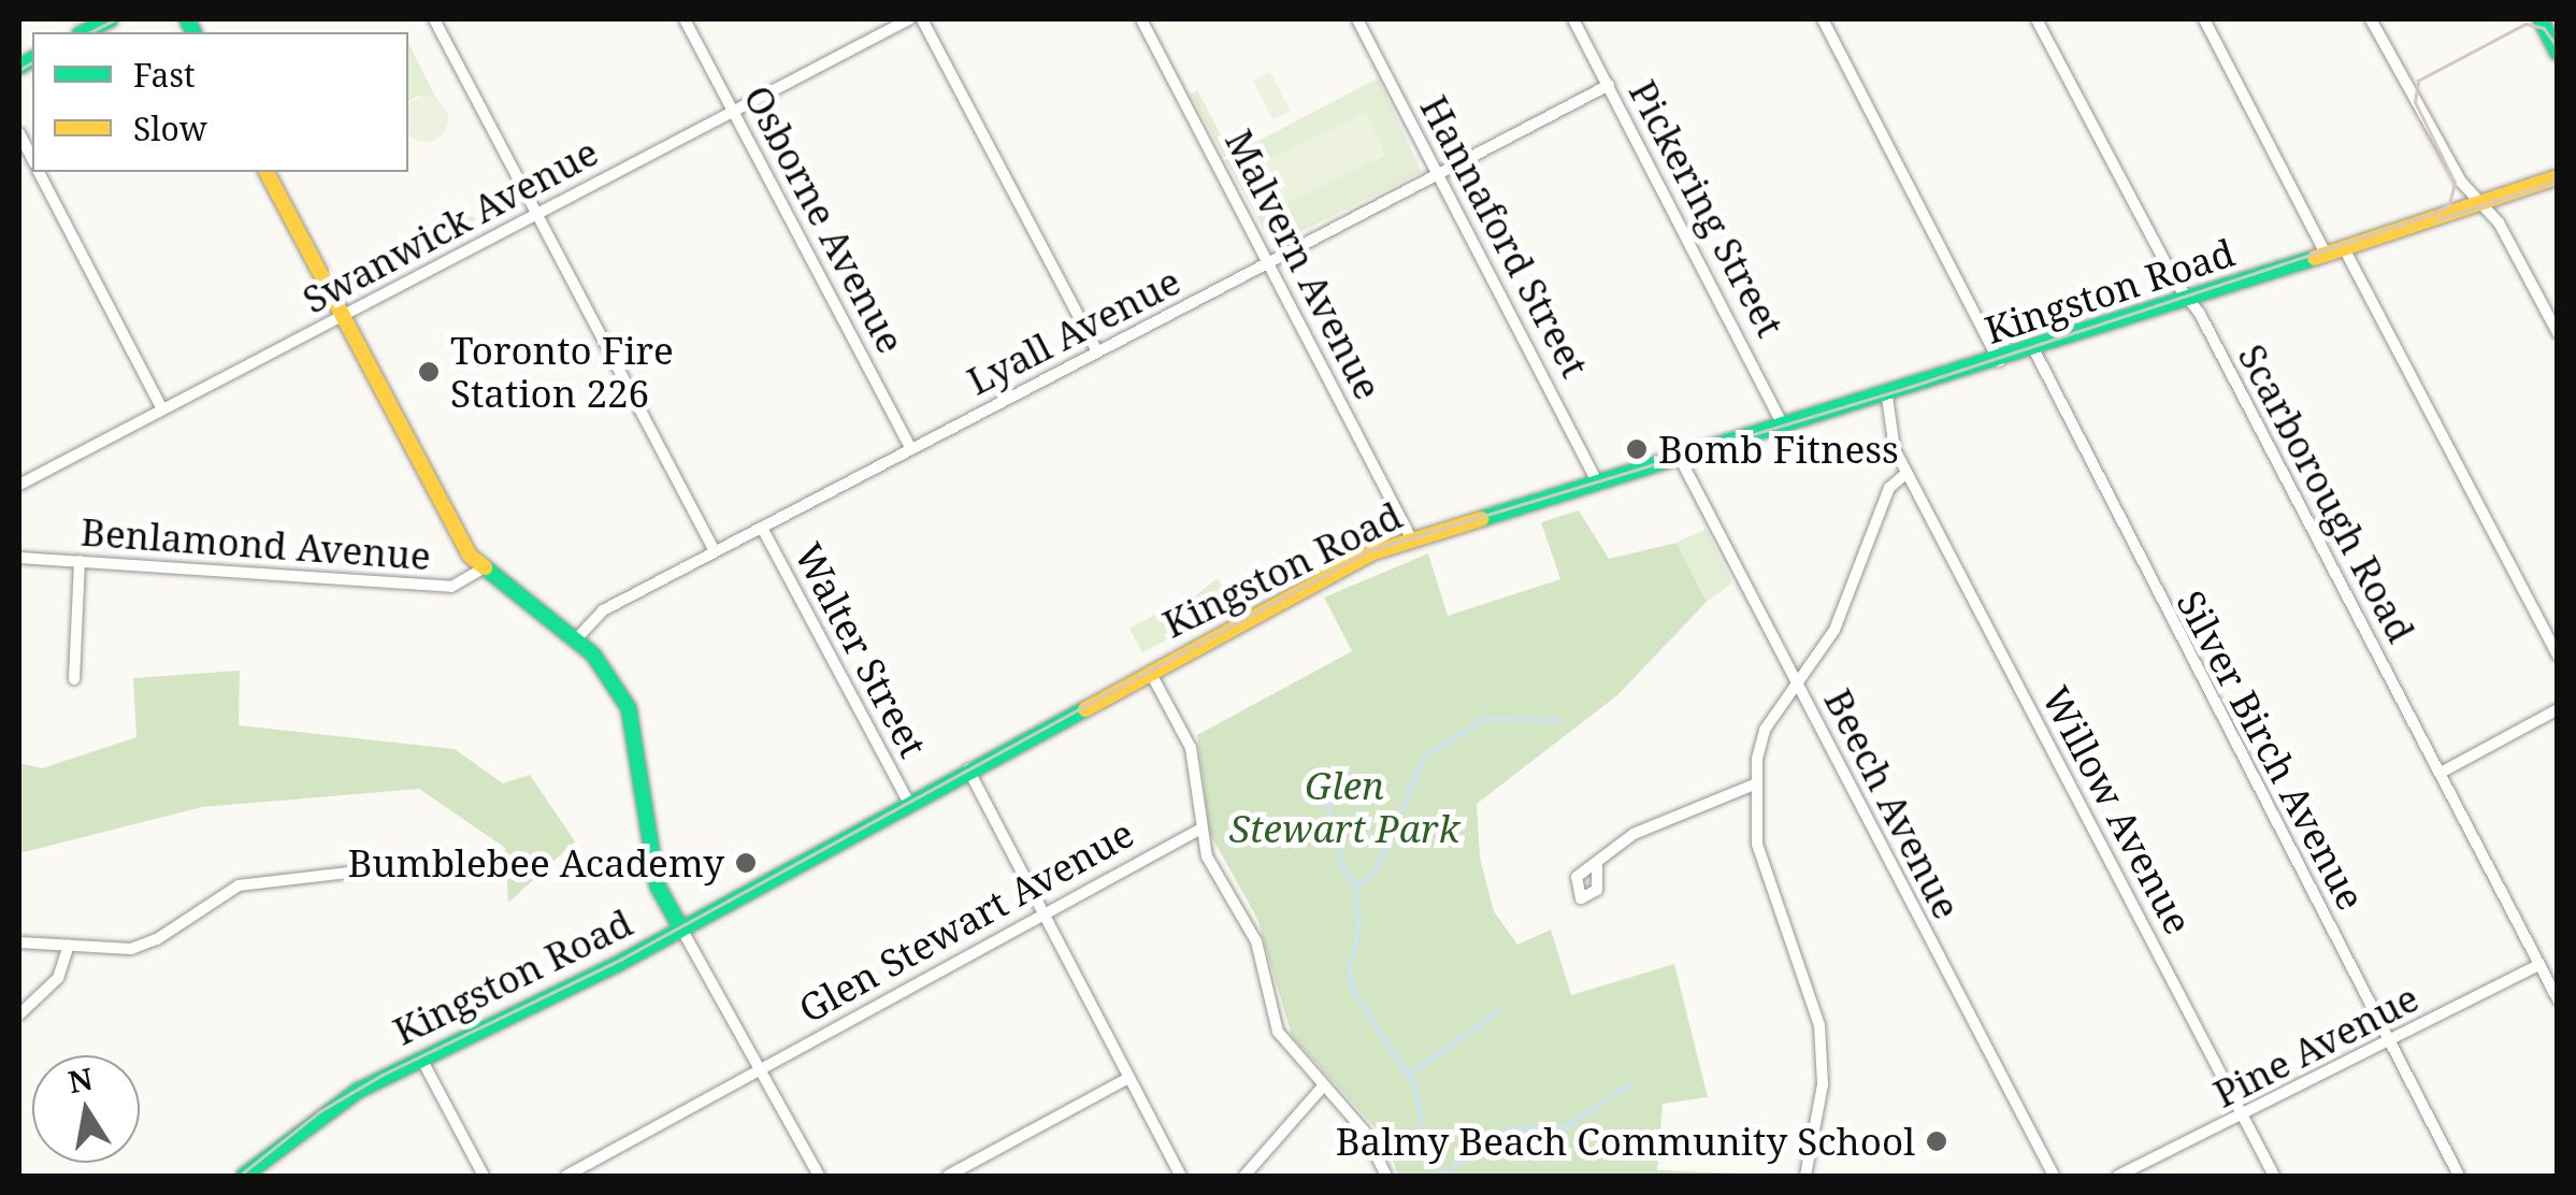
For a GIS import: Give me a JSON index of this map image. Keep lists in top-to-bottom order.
{
  "streets": {
    "main road": ["Kingston Road"],
    "street": [
      "Pickering Street",
      "Osborne Avenue",
      "Swanwick Avenue",
      "Hannaford Street",
      "Malvern Avenue",
      "Lyall Avenue",
      "Scarborough Road",
      "Benlamond Avenue",
      "Walter Street",
      "Silver Birch Avenue",
      "Beech Avenue",
      "Willow Avenue",
      "Glen Stewart Avenue",
      "Pine Avenue"
    ]
  },
  "crossings": [
    ["Pickering Street", "Kingston Road"],
    ["Pickering Street", "Lyall Avenue"],
    ["Osborne Avenue", "Swanwick Avenue"],
    ["Osborne Avenue", "Lyall Avenue"],
    ["Hannaford Street", "Kingston Road"],
    ["Hannaford Street", "Lyall Avenue"],
    ["Malvern Avenue", "Kingston Road"],
    ["Malvern Avenue", "Lyall Avenue"],
    ["Kingston Road", "Scarborough Road"],
    ["Kingston Road", "Walter Street"],
    ["Kingston Road", "Silver Birch Avenue"],
    ["Kingston Road", "Beech Avenue"],
    ["Kingston Road", "Willow Avenue"],
    ["Lyall Avenue", "Walter Street"],
    ["Scarborough Road", "Pine Avenue"],
    ["Silver Birch Avenue", "Pine Avenue"],
    ["Willow Avenue", "Pine Avenue"]
  ],
  "parks": ["Glen Stewart Park"],
  "places": [
    "Toronto Fire Station 226",
    "Bomb Fitness",
    "Bumblebee Academy",
    "Balmy Beach Community School"
  ],
  "legend": ["Fast", "Slow"],
  "north": "top"
}
